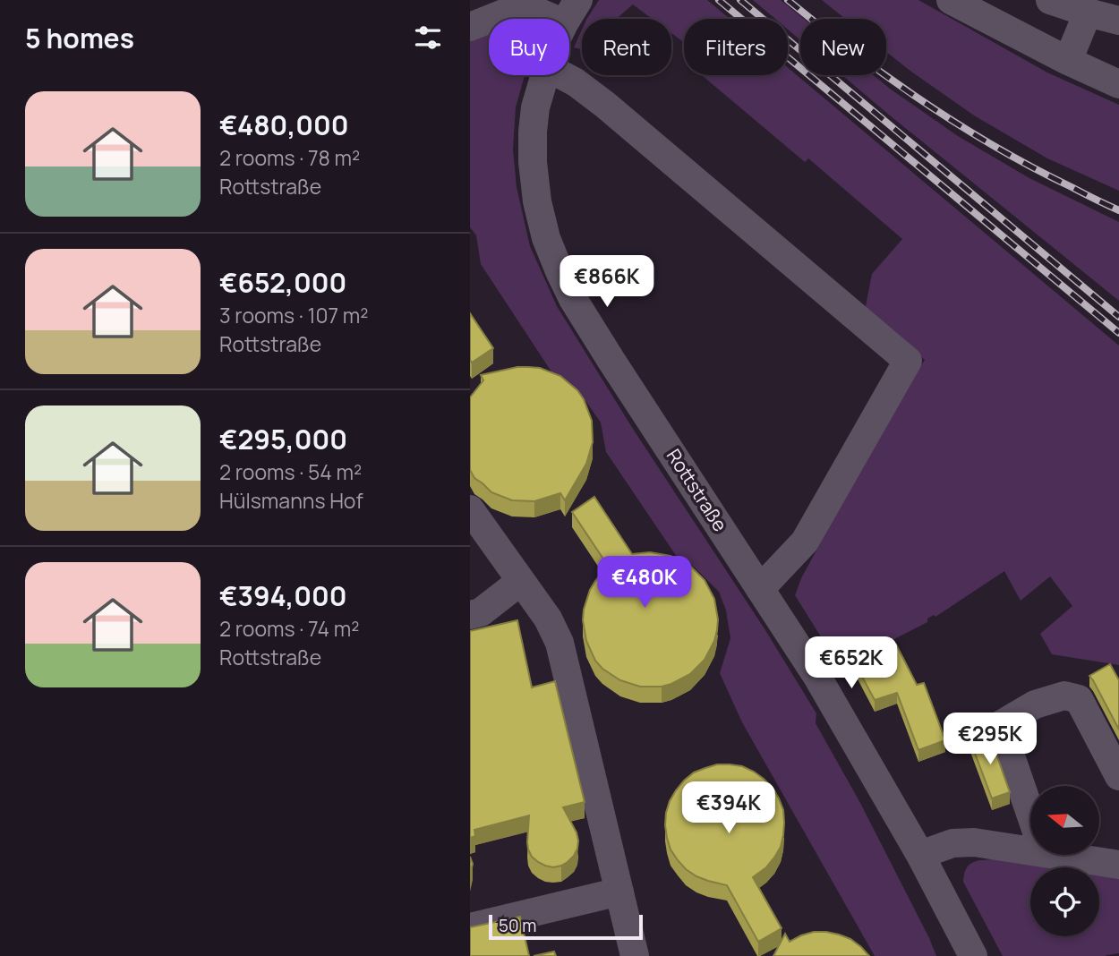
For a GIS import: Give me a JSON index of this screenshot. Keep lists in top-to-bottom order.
{
  "streets": {
    "street": ["Rottstraße"]
  },
  "scale_bar": "50 m",
  "north": "left",
  "page": {
    "heading": "5 homes",
    "chip": [
      "Buy",
      "Rent",
      "Filters",
      "New"
    ],
    "list": [
      {
        "name": "€480,000",
        "note": "2 rooms · 78 m² · Rottstraße"
      },
      {
        "name": "€652,000",
        "note": "3 rooms · 107 m² · Rottstraße"
      },
      {
        "name": "€295,000",
        "note": "2 rooms · 54 m² · Hülsmanns Hof"
      },
      {
        "name": "€394,000",
        "note": "2 rooms · 74 m² · Rottstraße"
      }
    ],
    "price": [
      "€866K",
      "€480K",
      "€652K",
      "€295K",
      "€394K"
    ],
    "scale": "50 m"
  }
}
